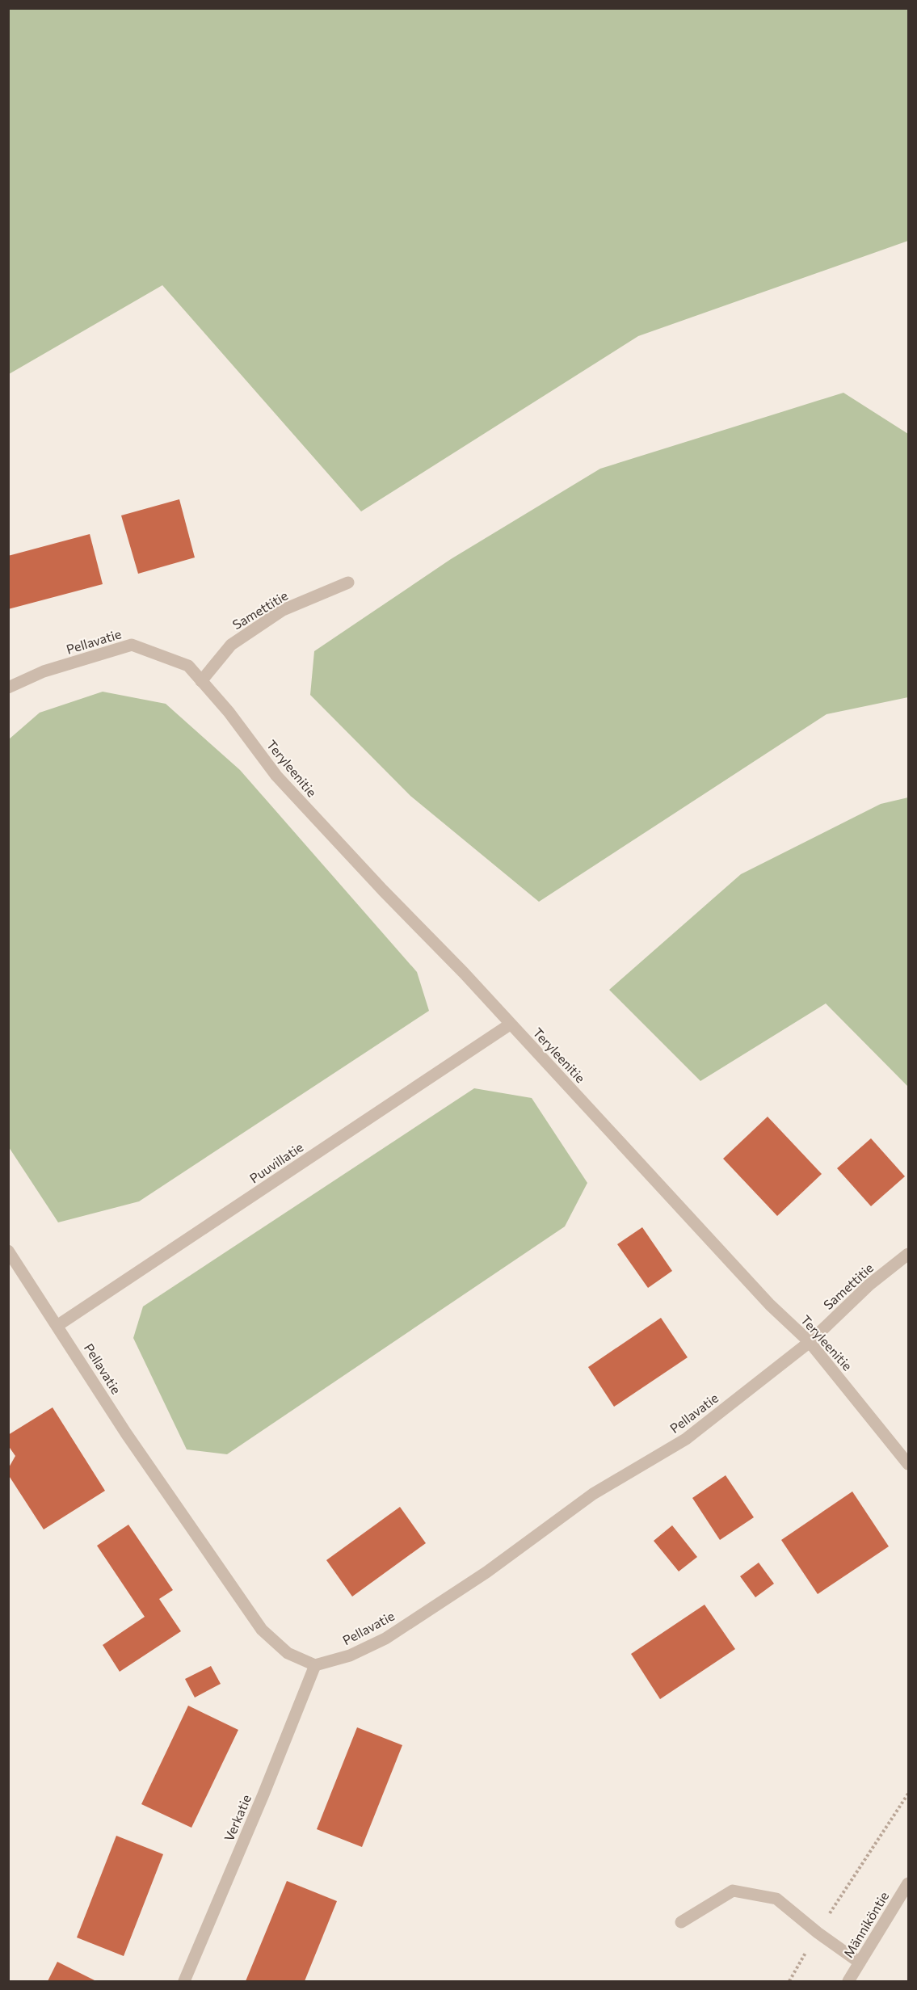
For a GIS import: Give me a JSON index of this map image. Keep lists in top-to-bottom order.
{
  "streets": {
    "street": [
      "Samettitie",
      "Pellavatie",
      "Teryleenitie",
      "Puuvillatie",
      "Verkatie",
      "Männiköntie"
    ]
  },
  "crossings": [
    ["Samettitie", "Pellavatie"],
    ["Samettitie", "Teryleenitie"],
    ["Pellavatie", "Teryleenitie"],
    ["Pellavatie", "Puuvillatie"],
    ["Pellavatie", "Verkatie"],
    ["Teryleenitie", "Puuvillatie"]
  ]
}
